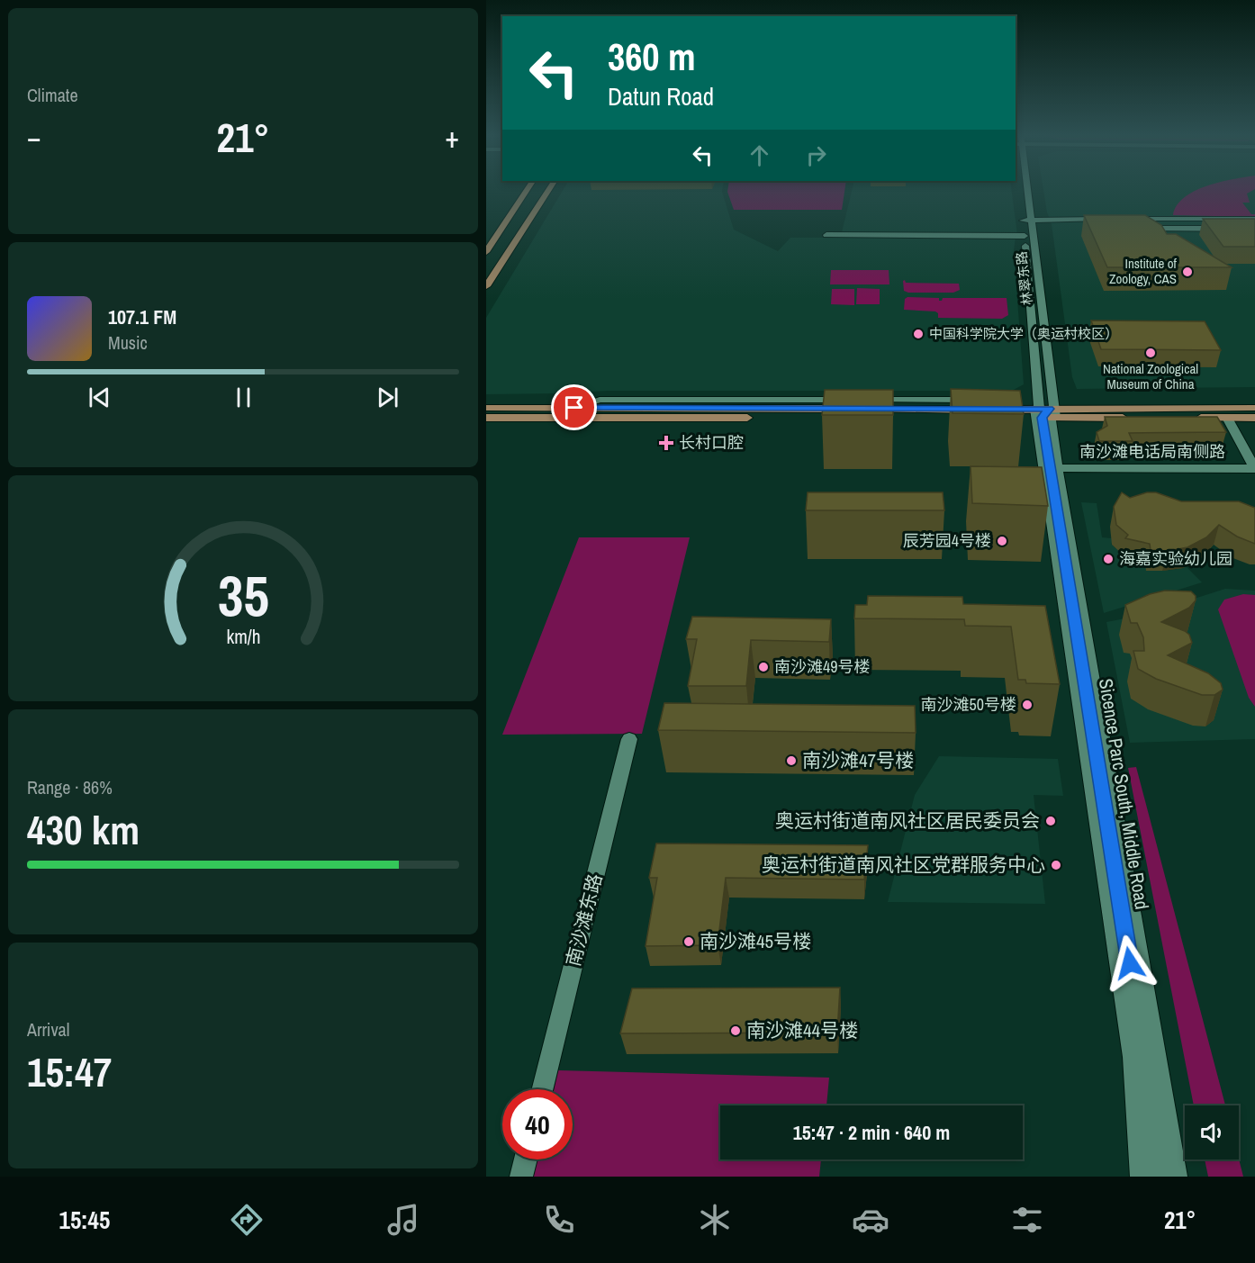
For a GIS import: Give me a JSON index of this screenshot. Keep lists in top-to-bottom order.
{
  "streets": {
    "street": [
      "林翠东路",
      "南沙滩电话局南侧路",
      "Sicence Parc South, Middle Road",
      "南沙滩东路"
    ]
  },
  "crossings": [
    ["林翠东路", "Sicence Parc South, Middle Road"],
    ["南沙滩电话局南侧路", "Sicence Parc South, Middle Road"]
  ],
  "places": {
    "other": [
      "Institute of Zoology, CAS",
      "中国科学院大学（奥运村校区）",
      "National Zoological Museum of China",
      "辰芳园4号楼",
      "海嘉实验幼儿园",
      "南沙滩49号楼",
      "南沙滩50号楼",
      "南沙滩47号楼",
      "奥运村街道南风社区居民委员会",
      "奥运村街道南风社区党群服务中心",
      "南沙滩45号楼",
      "南沙滩44号楼"
    ],
    "health": ["长村口腔"]
  },
  "page": {
    "tile": [
      "Climate",
      ["Range · 86%", "430 km"],
      ["Arrival", "15:47"]
    ],
    "turn": ["360 m", "Datun Road"],
    "heat": ["−", "21°", "+"],
    "song": ["107.1 FM", "Music"],
    "limit": "40",
    "trip": "15:47 · 2 min · 640 m",
    "tabs": ["15:45", "21°"],
    "gauge": ["35", "km/h"]
  }
}
